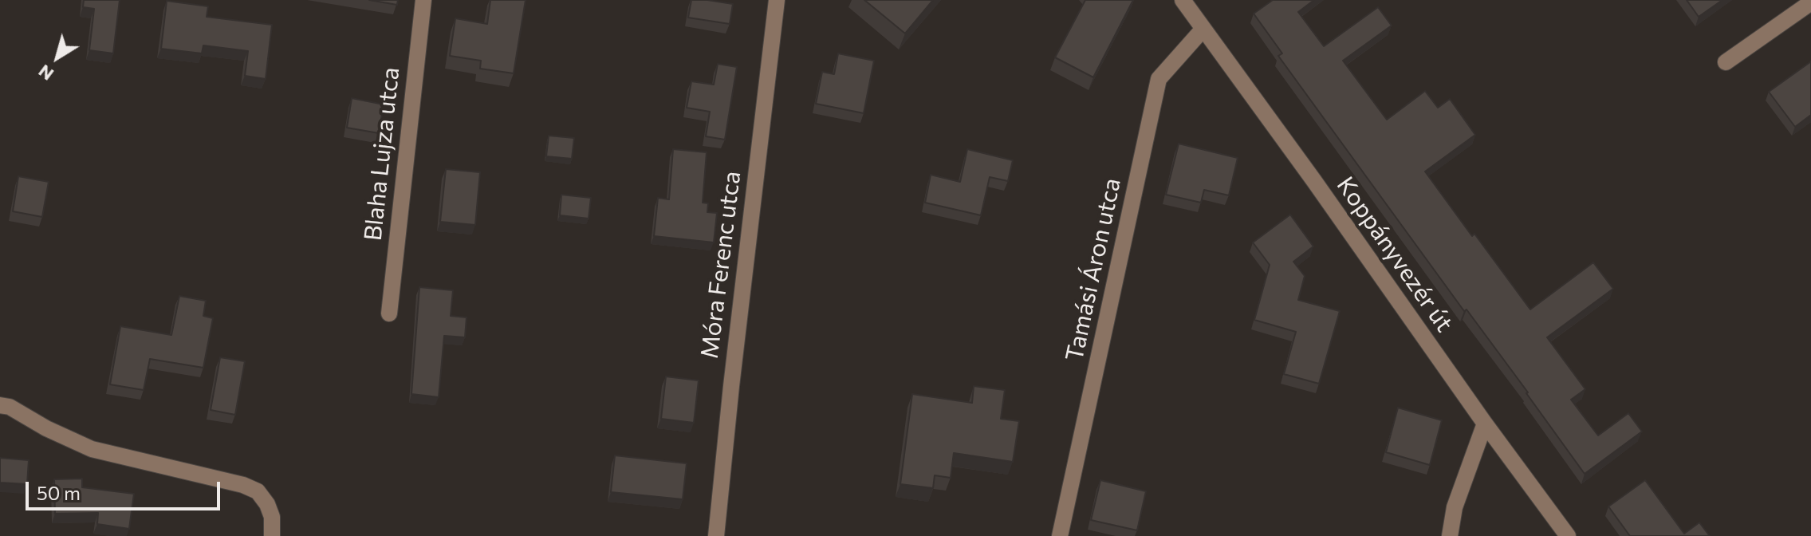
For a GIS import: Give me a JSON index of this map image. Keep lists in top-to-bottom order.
{
  "streets": {
    "street": [
      "Blaha Lujza utca",
      "Koppányvezér út",
      "Móra Ferenc utca",
      "Tamási Áron utca"
    ]
  },
  "crossings": [
    ["Koppányvezér út", "Tamási Áron utca"]
  ],
  "scale_bar": "50 m",
  "north": "bottom left"
}
